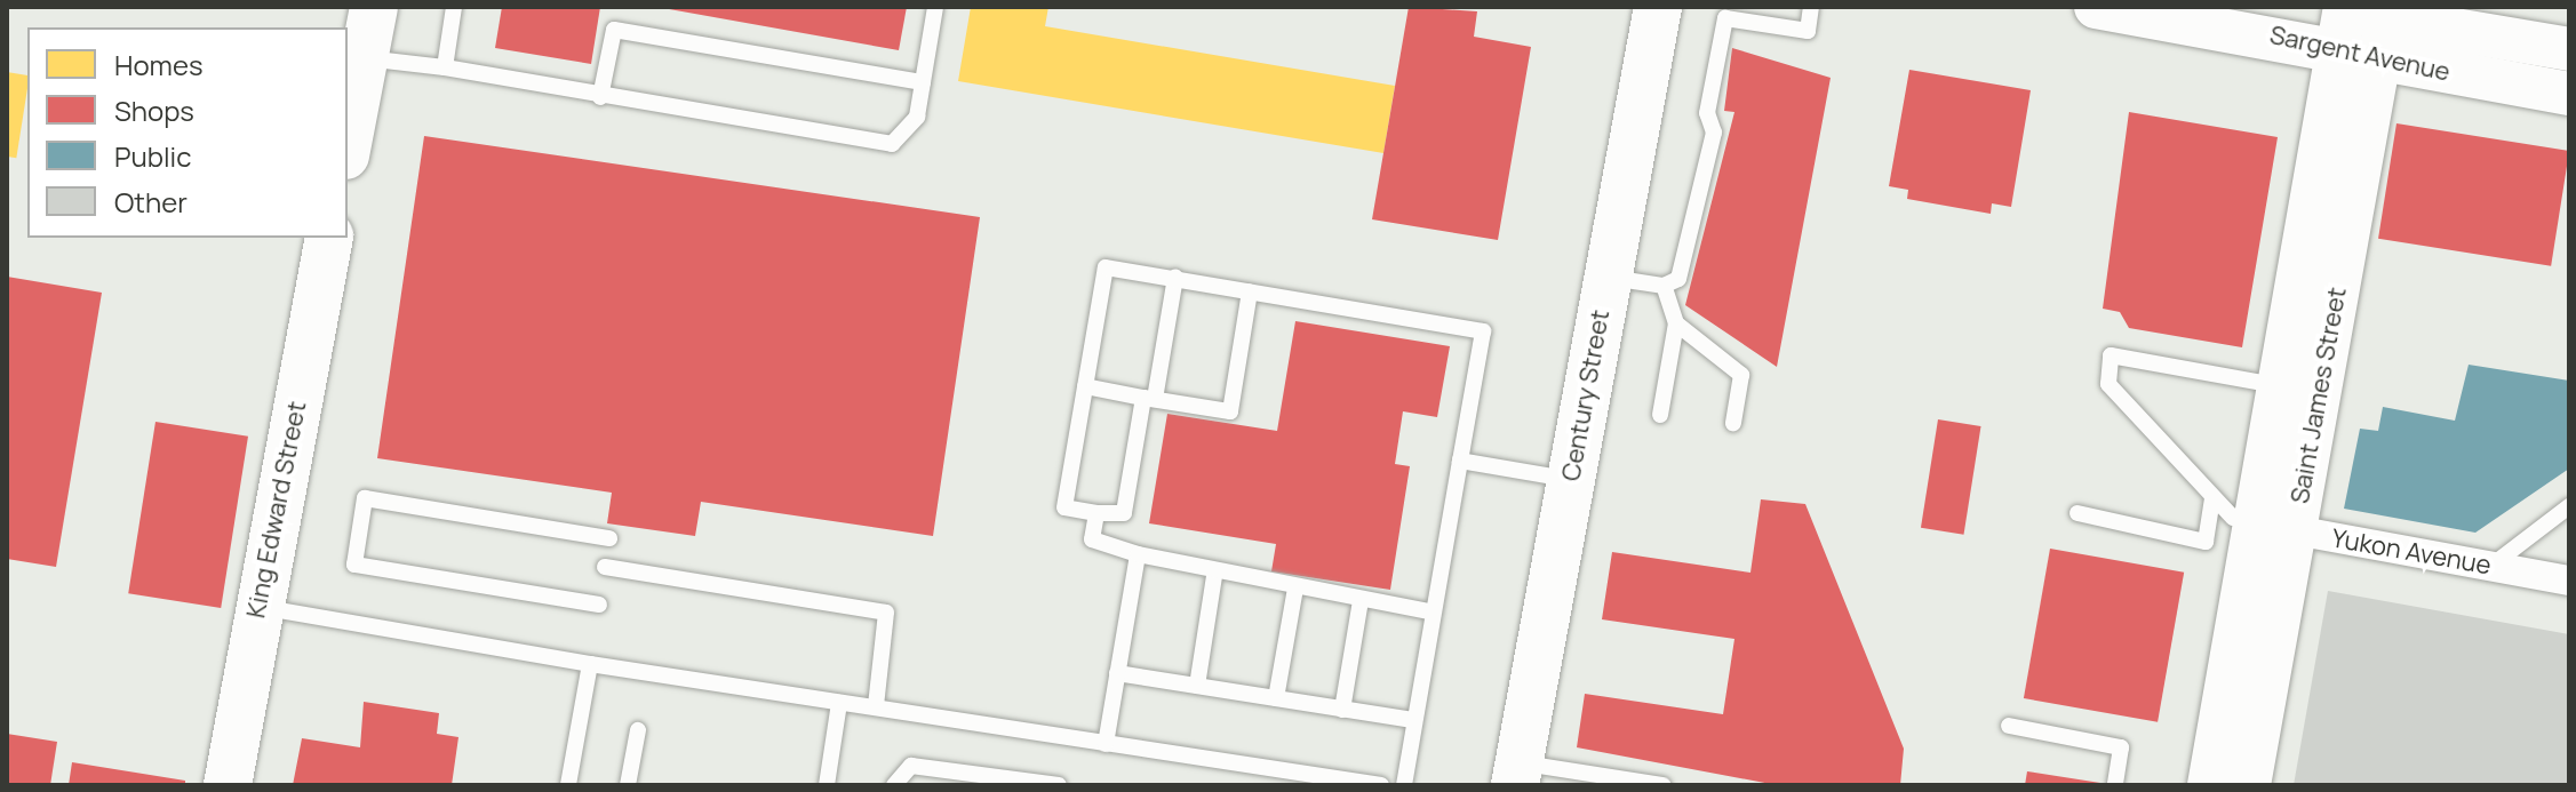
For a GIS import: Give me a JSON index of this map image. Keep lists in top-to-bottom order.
{
  "streets": {
    "main road": [
      "Sargent Avenue",
      "Century Street",
      "Saint James Street",
      "King Edward Street"
    ],
    "street": ["Yukon Avenue"]
  },
  "crossings": [
    ["Sargent Avenue", "Saint James Street"],
    ["Saint James Street", "Yukon Avenue"]
  ],
  "legend": [
    "Homes",
    "Shops",
    "Public",
    "Other"
  ]
}
